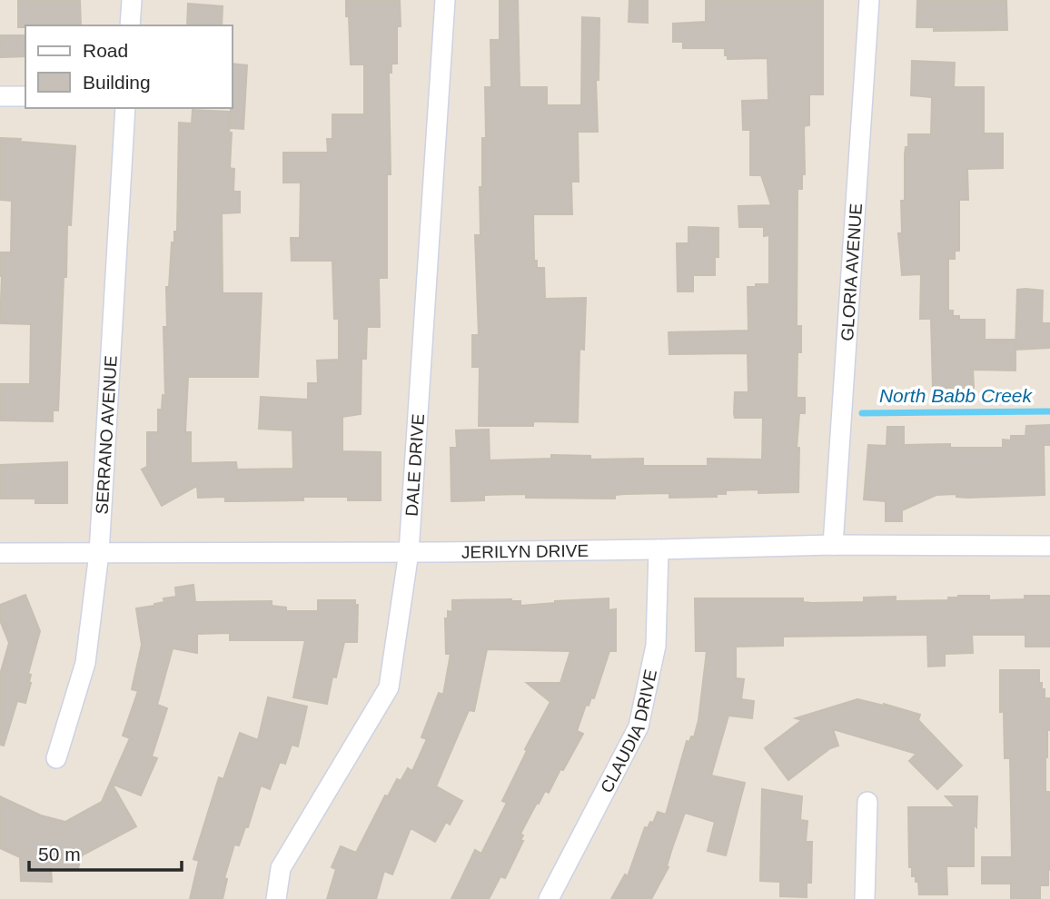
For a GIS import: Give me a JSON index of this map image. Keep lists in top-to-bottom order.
{
  "streets": {
    "street": [
      "GLORIA AVENUE",
      "SERRANO AVENUE",
      "DALE DRIVE",
      "JERILYN DRIVE",
      "CLAUDIA DRIVE"
    ]
  },
  "crossings": [
    ["GLORIA AVENUE", "JERILYN DRIVE"],
    ["SERRANO AVENUE", "JERILYN DRIVE"],
    ["DALE DRIVE", "JERILYN DRIVE"],
    ["JERILYN DRIVE", "CLAUDIA DRIVE"]
  ],
  "water": ["North Babb Creek"],
  "legend": ["Road", "Building"],
  "scale_bar": "50 m"
}
